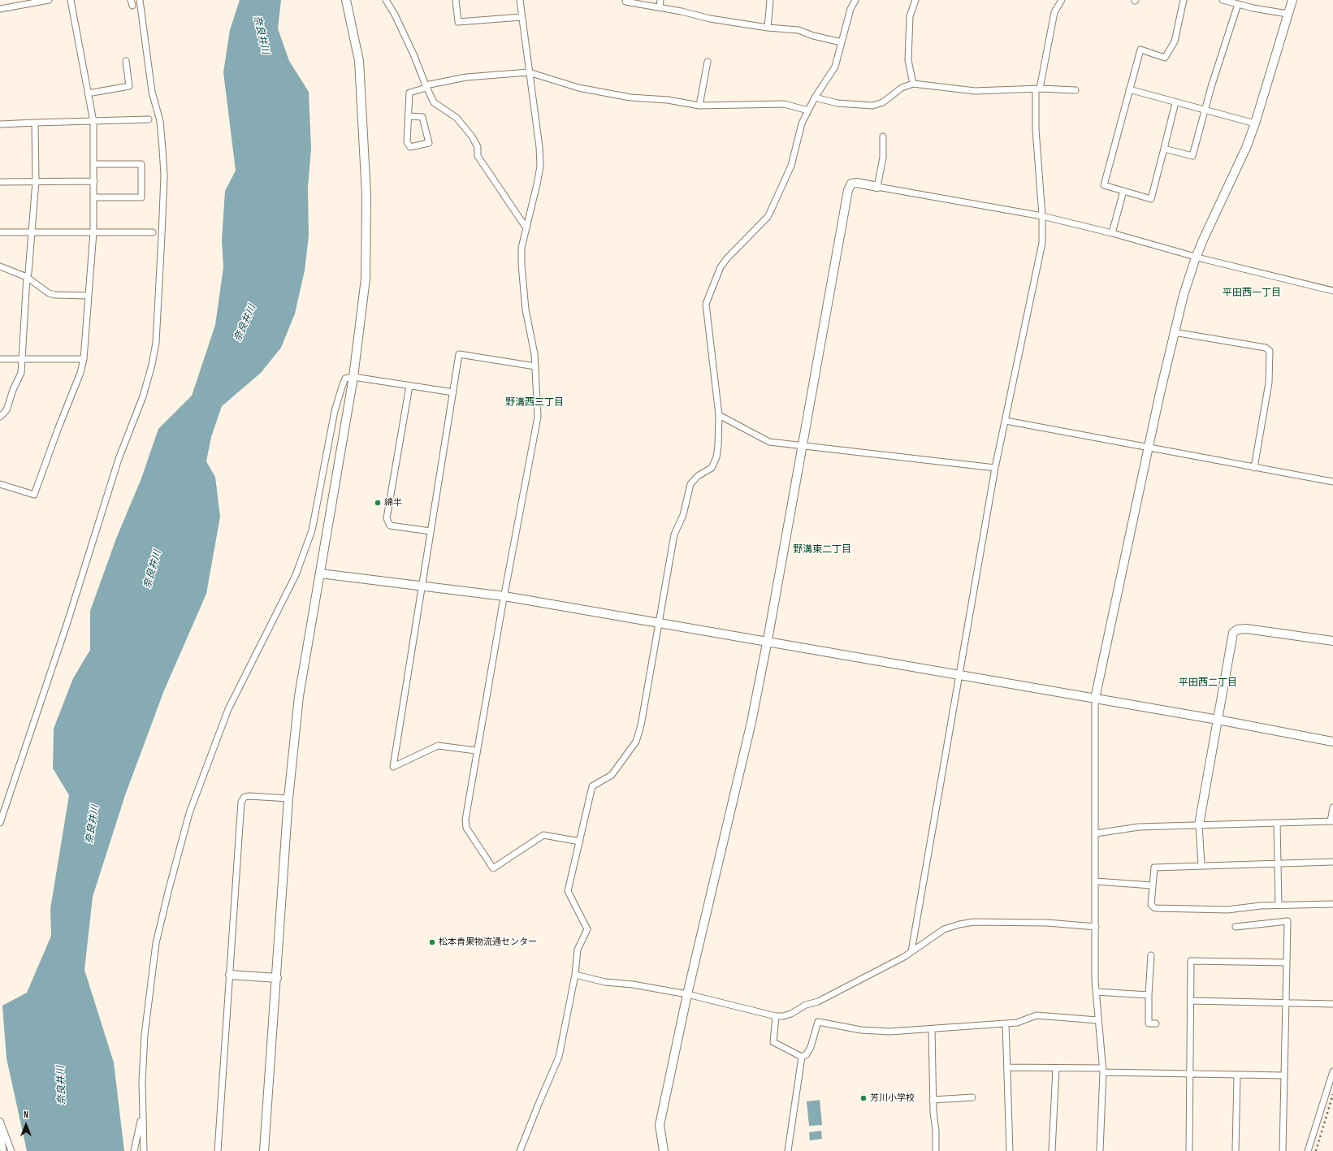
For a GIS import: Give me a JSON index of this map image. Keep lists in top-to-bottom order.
{
  "districts": [
    "平田西一丁目",
    "野溝西三丁目",
    "野溝東二丁目",
    "平田西二丁目"
  ],
  "water": ["奈良井川"],
  "places": ["綿半", "松本青果物流通センター", "芳川小学校"],
  "north": "top"
}
